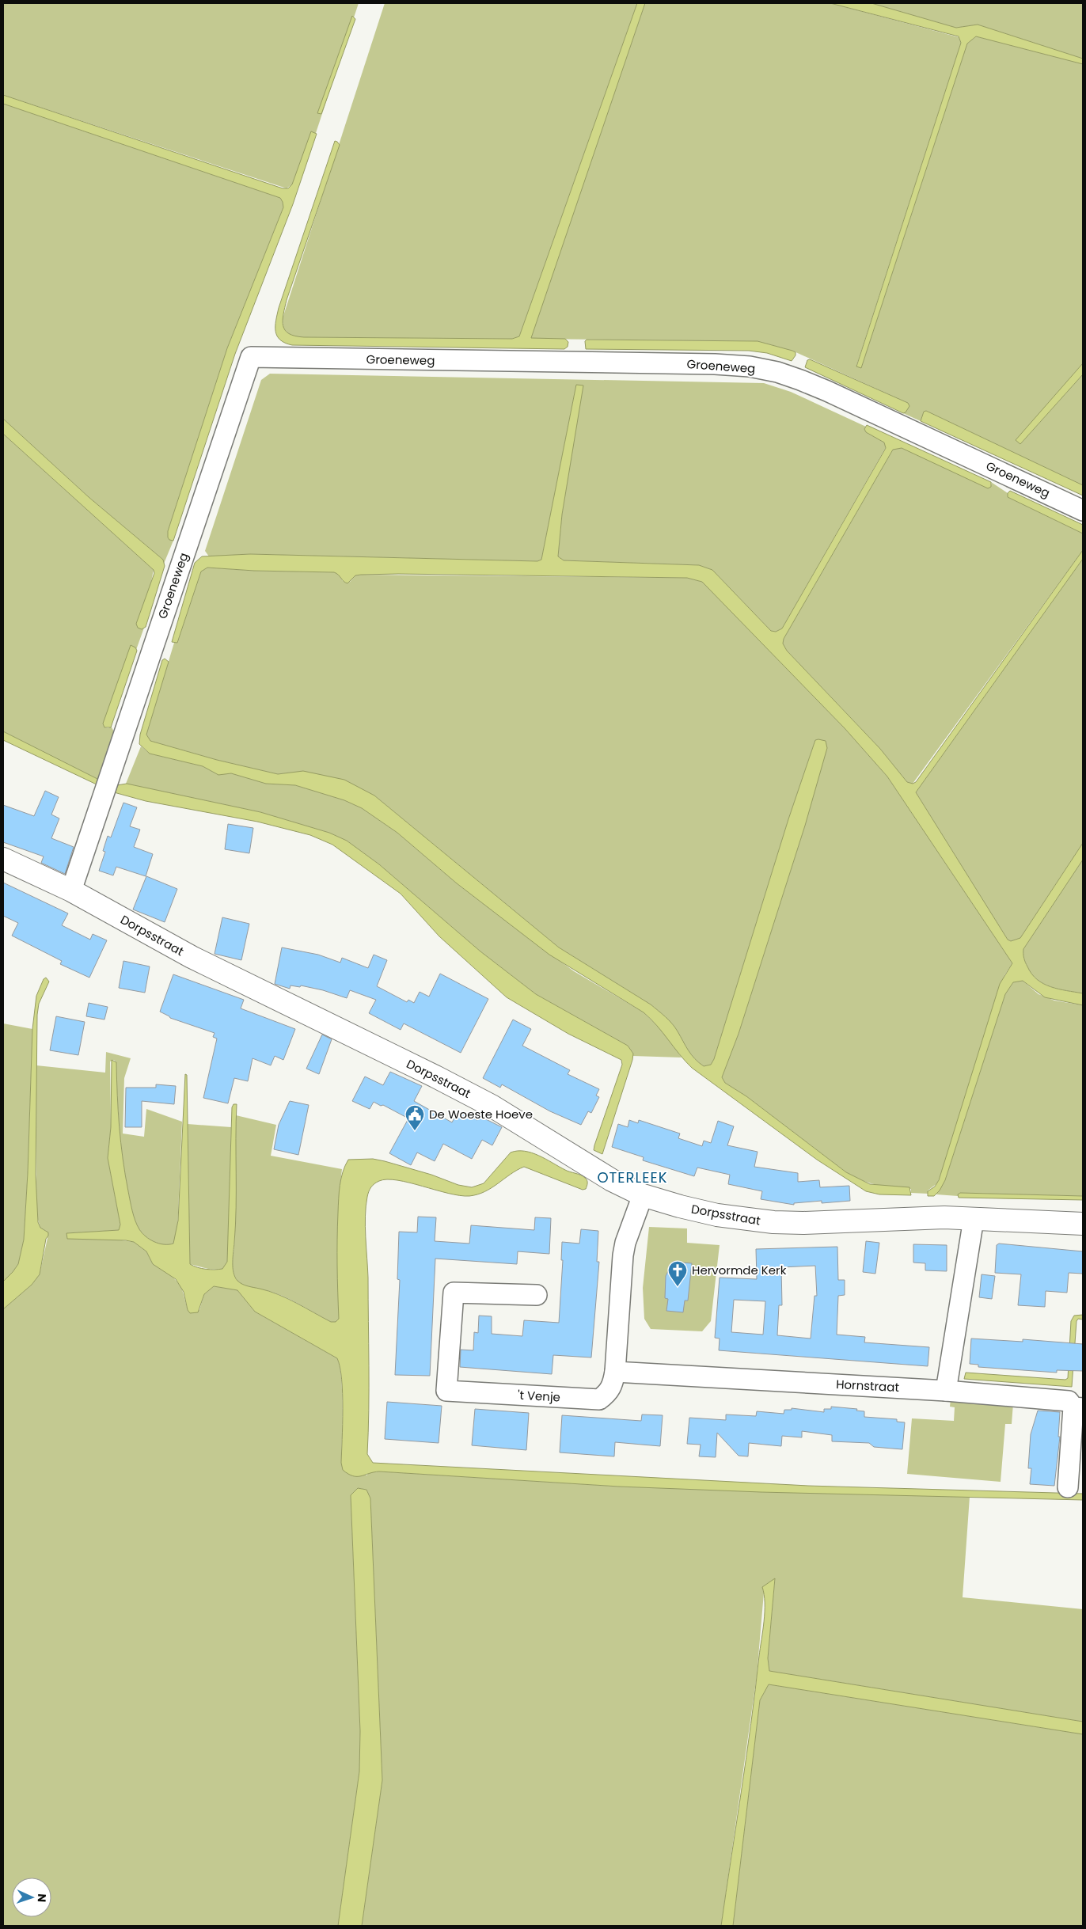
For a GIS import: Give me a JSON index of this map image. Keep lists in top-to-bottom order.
{
  "streets": {
    "street": [
      "Groeneweg",
      "Dorpsstraat",
      "Hornstraat",
      "'t Venje"
    ]
  },
  "crossings": [
    ["Groeneweg", "Dorpsstraat"],
    ["Dorpsstraat", "'t Venje"],
    ["Hornstraat", "'t Venje"]
  ],
  "districts": ["OTERLEEK"],
  "places": {
    "public building": ["De Woeste Hoeve"],
    "church": ["Hervormde Kerk"]
  },
  "north": "right"
}
